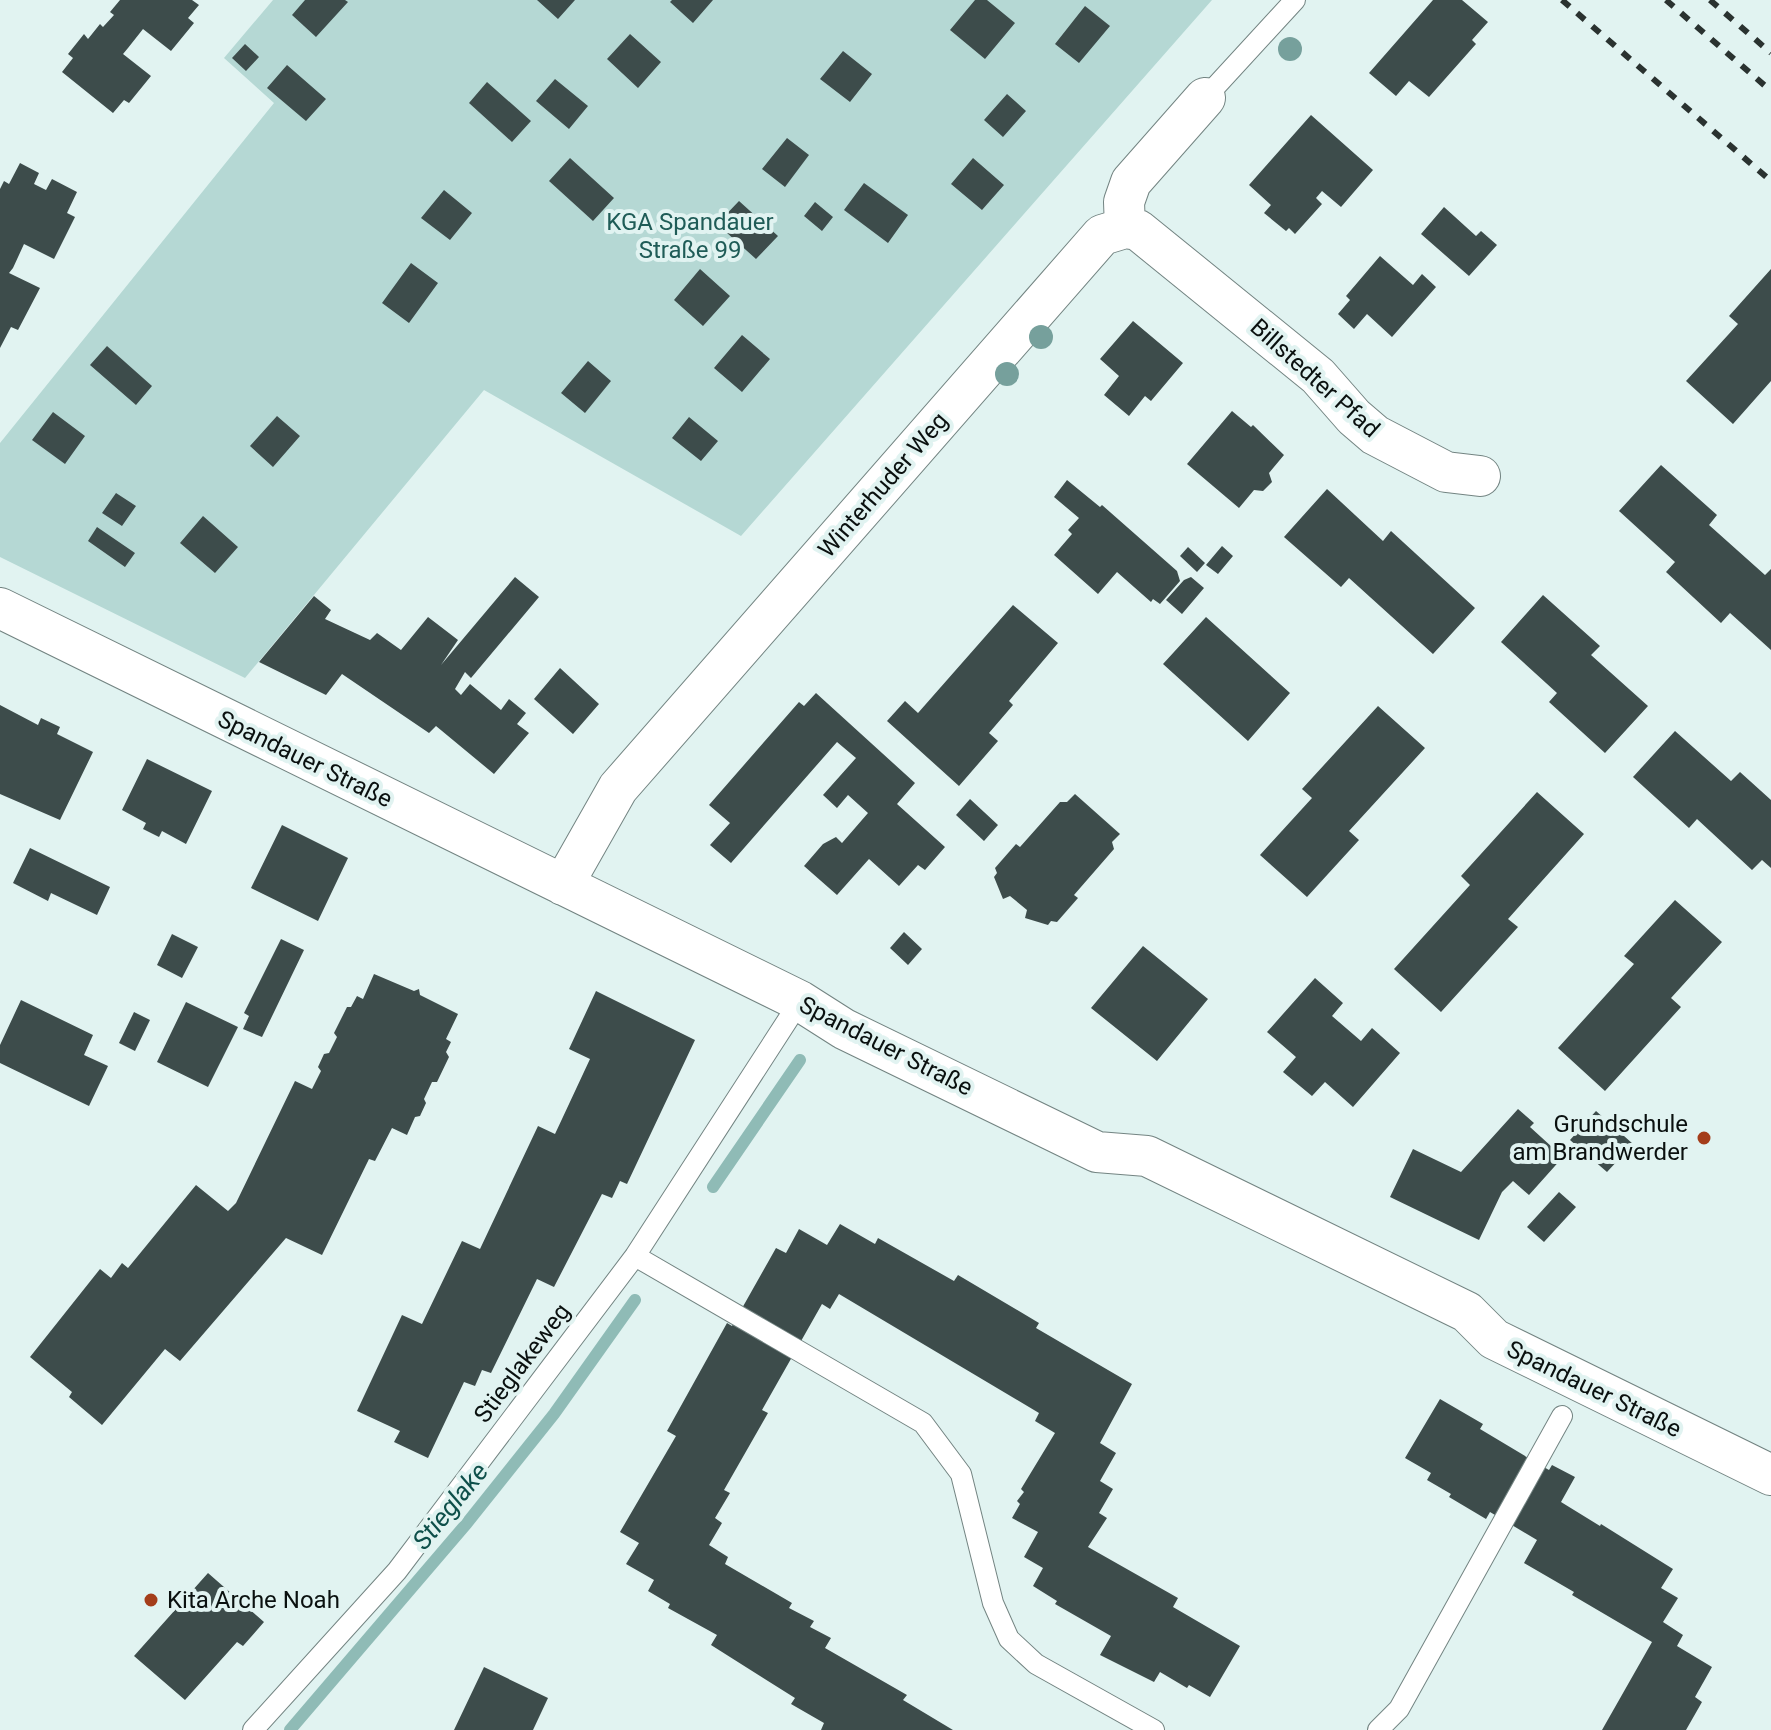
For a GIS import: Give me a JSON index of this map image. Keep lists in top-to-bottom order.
{
  "streets": {
    "street": ["Billstedter Pfad", "Winterhuder Weg", "Spandauer Straße"],
    "lane": ["Stieglakeweg"]
  },
  "crossings": [
    ["Billstedter Pfad", "Winterhuder Weg"],
    ["Winterhuder Weg", "Spandauer Straße"],
    ["Spandauer Straße", "Stieglakeweg"]
  ],
  "water": ["Stieglake"],
  "parks": ["KGA Spandauer Straße 99"],
  "places": ["Grundschule am Brandwerder", "Kita Arche Noah"]
}
